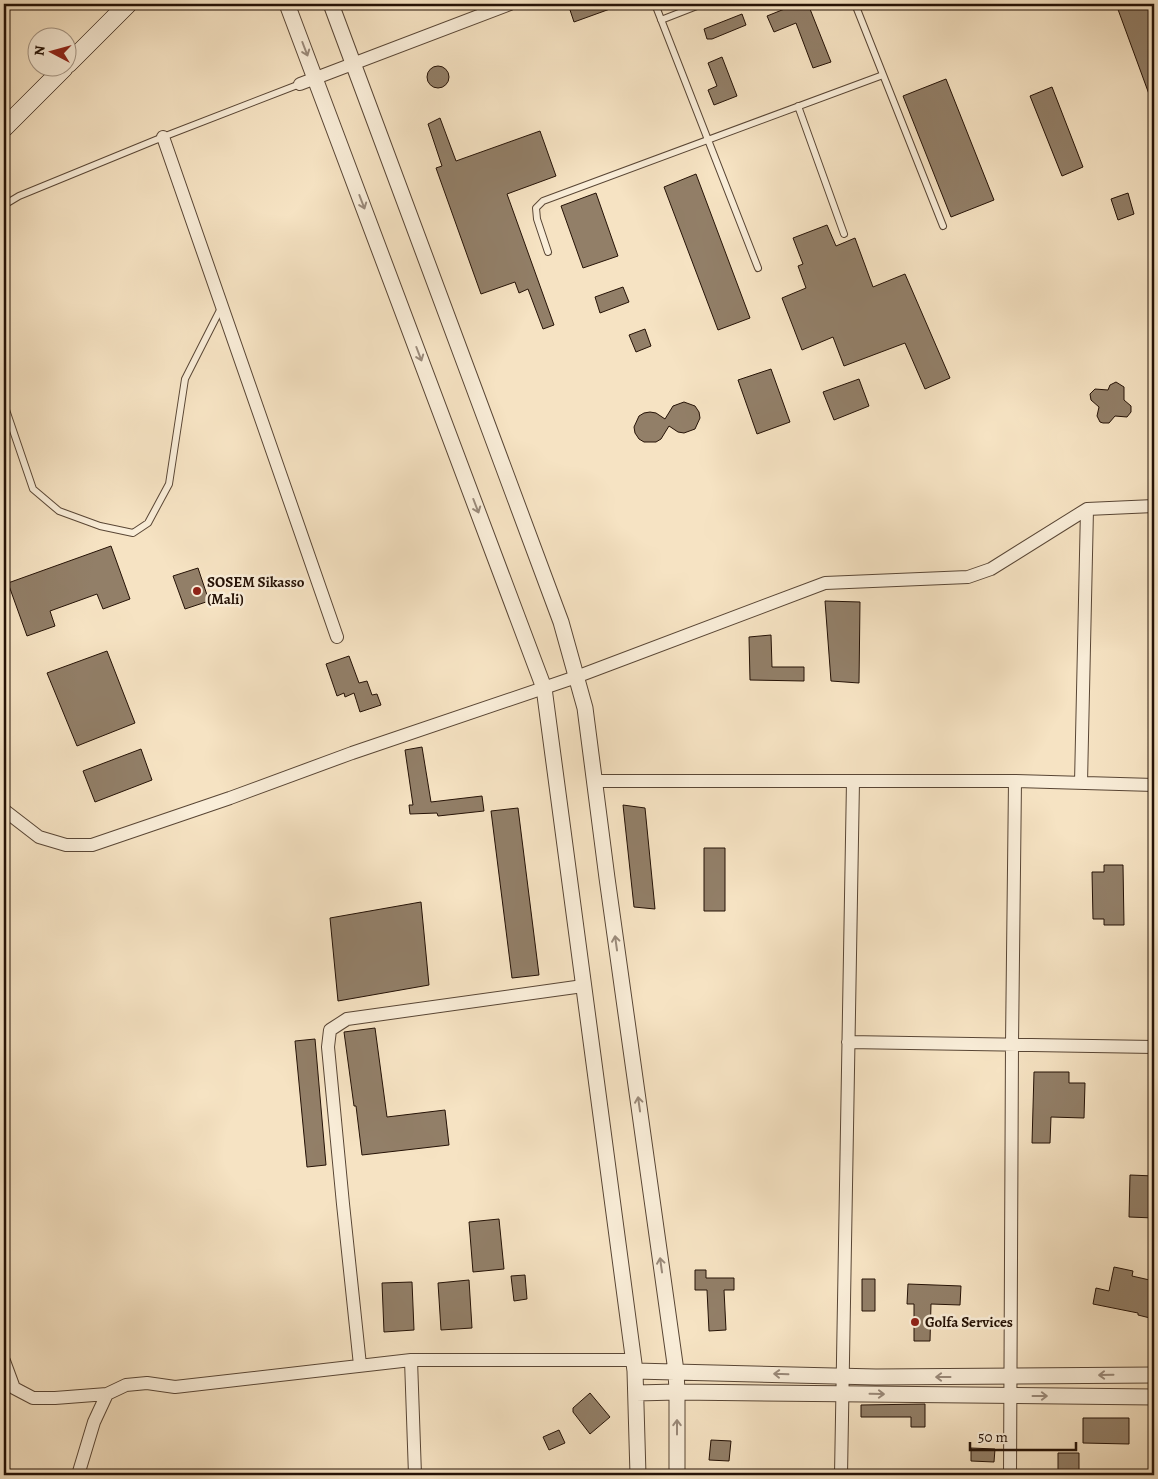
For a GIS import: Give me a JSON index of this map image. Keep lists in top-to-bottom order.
{
  "places": ["SOSEM Sikasso (Mali)", "Golfa Services"],
  "scale_bar": "50 m",
  "north": "left"
}
